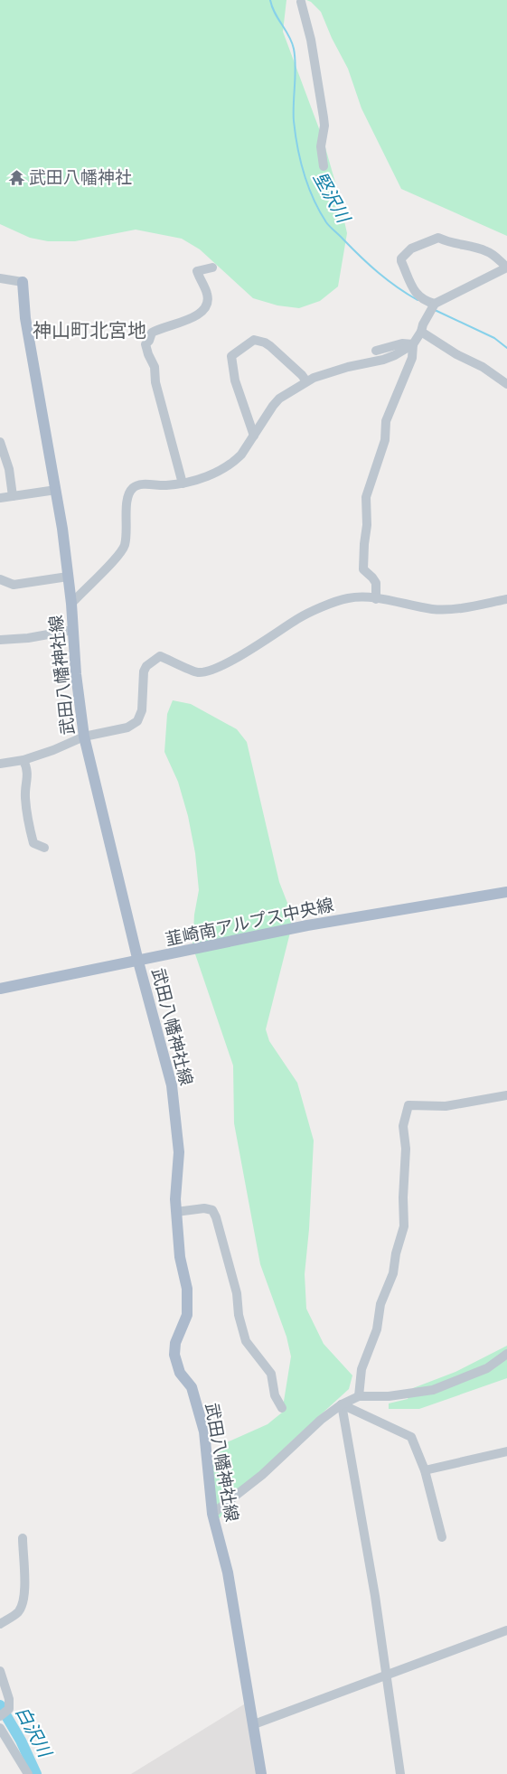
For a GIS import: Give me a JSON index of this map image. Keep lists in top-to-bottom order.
{
  "streets": {
    "main road": ["武田八幡神社線", "韮崎南アルプス中央線"]
  },
  "crossings": [
    ["武田八幡神社線", "韮崎南アルプス中央線"]
  ],
  "districts": ["神山町北宮地"],
  "water": ["堅沢川", "白沢川"],
  "places": {
    "temple": ["武田八幡神社"]
  }
}
